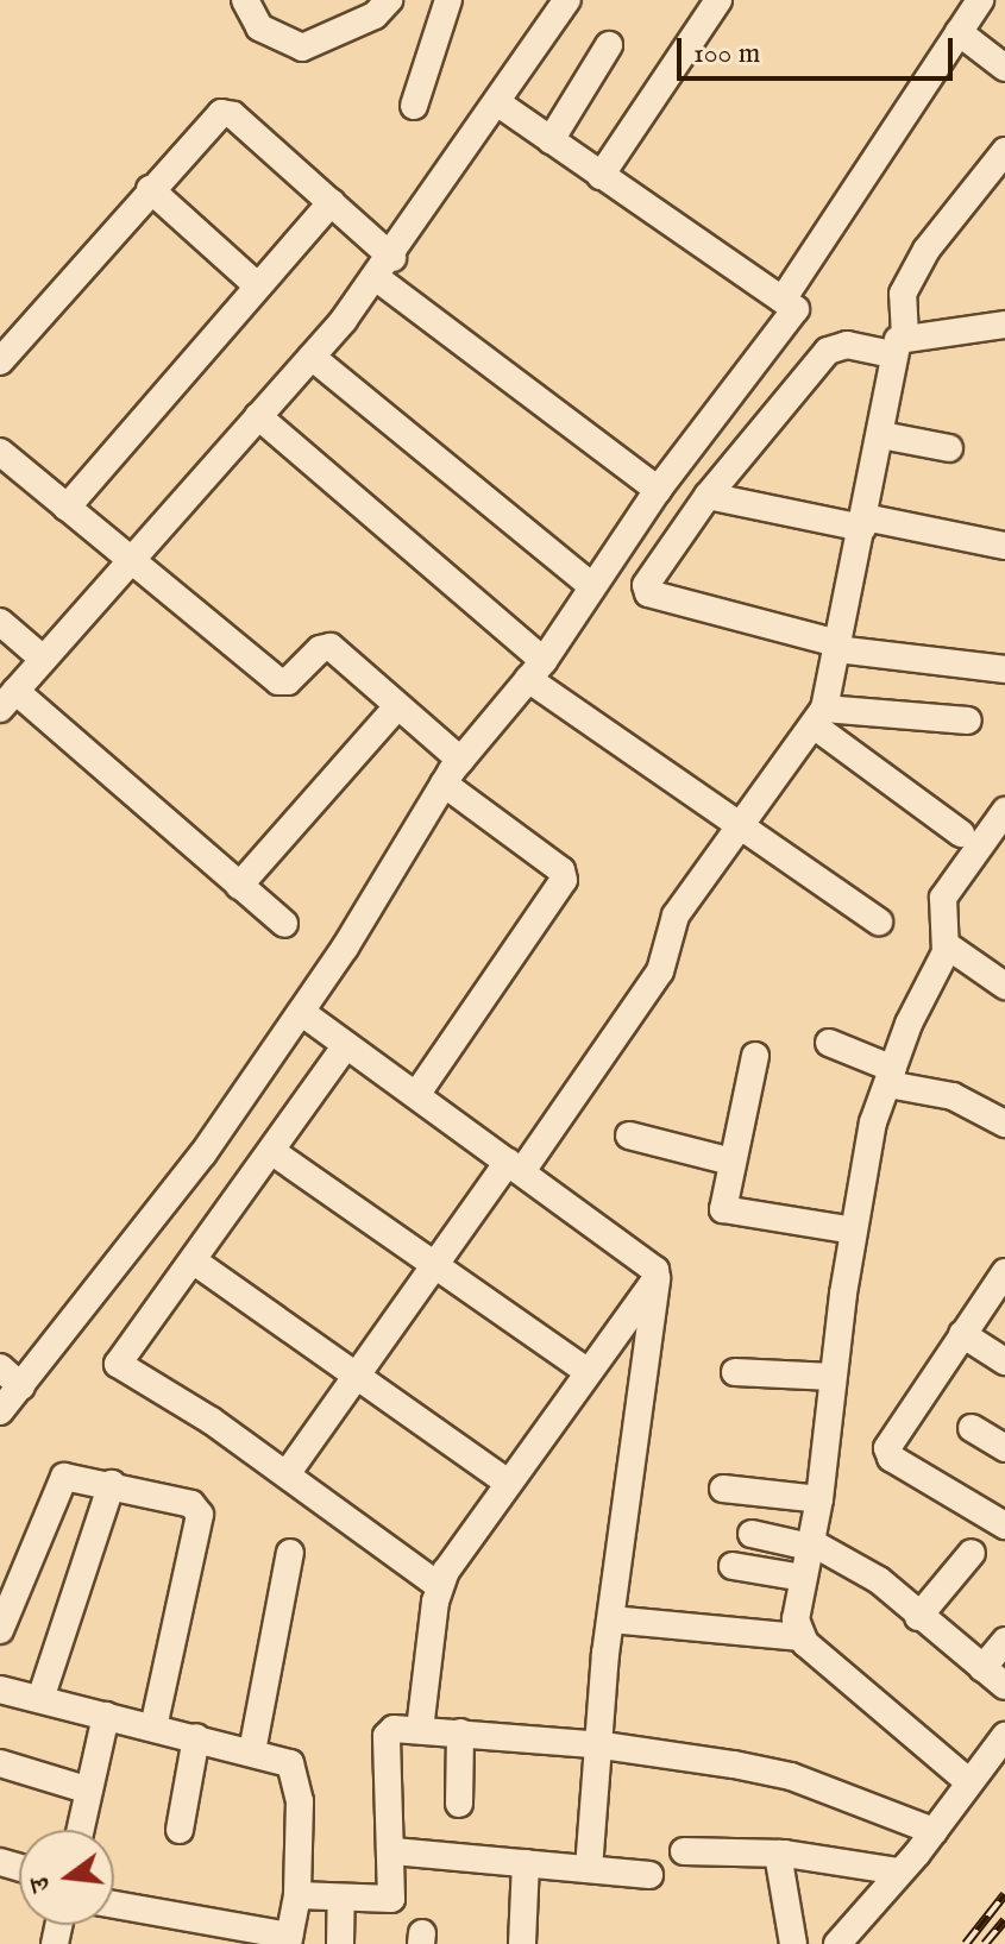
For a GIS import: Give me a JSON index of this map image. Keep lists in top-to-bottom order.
{
  "scale_bar": "100 m",
  "north": "left"
}
